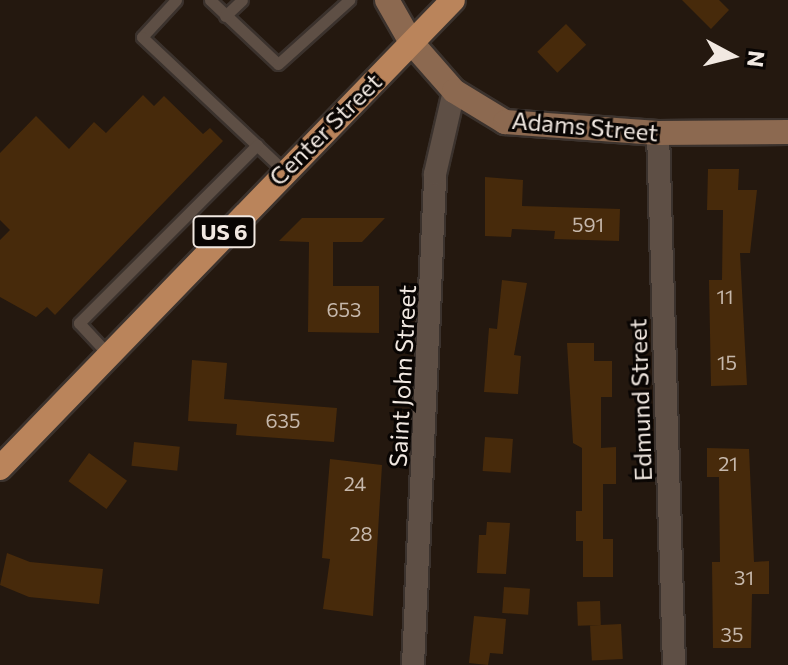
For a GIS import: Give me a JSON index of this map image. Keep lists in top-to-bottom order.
{
  "streets": {
    "main road": ["Adams Street", "Center Street", "US 6"],
    "street": ["Saint John Street", "Edmund Street"]
  },
  "crossings": [
    ["Adams Street", "Center Street"],
    ["Adams Street", "Saint John Street"],
    ["Adams Street", "Edmund Street"]
  ],
  "house_numbers": [
    "591",
    "11",
    "653",
    "15",
    "635",
    "21",
    "24",
    "28",
    "31",
    "35"
  ],
  "north": "right"
}
